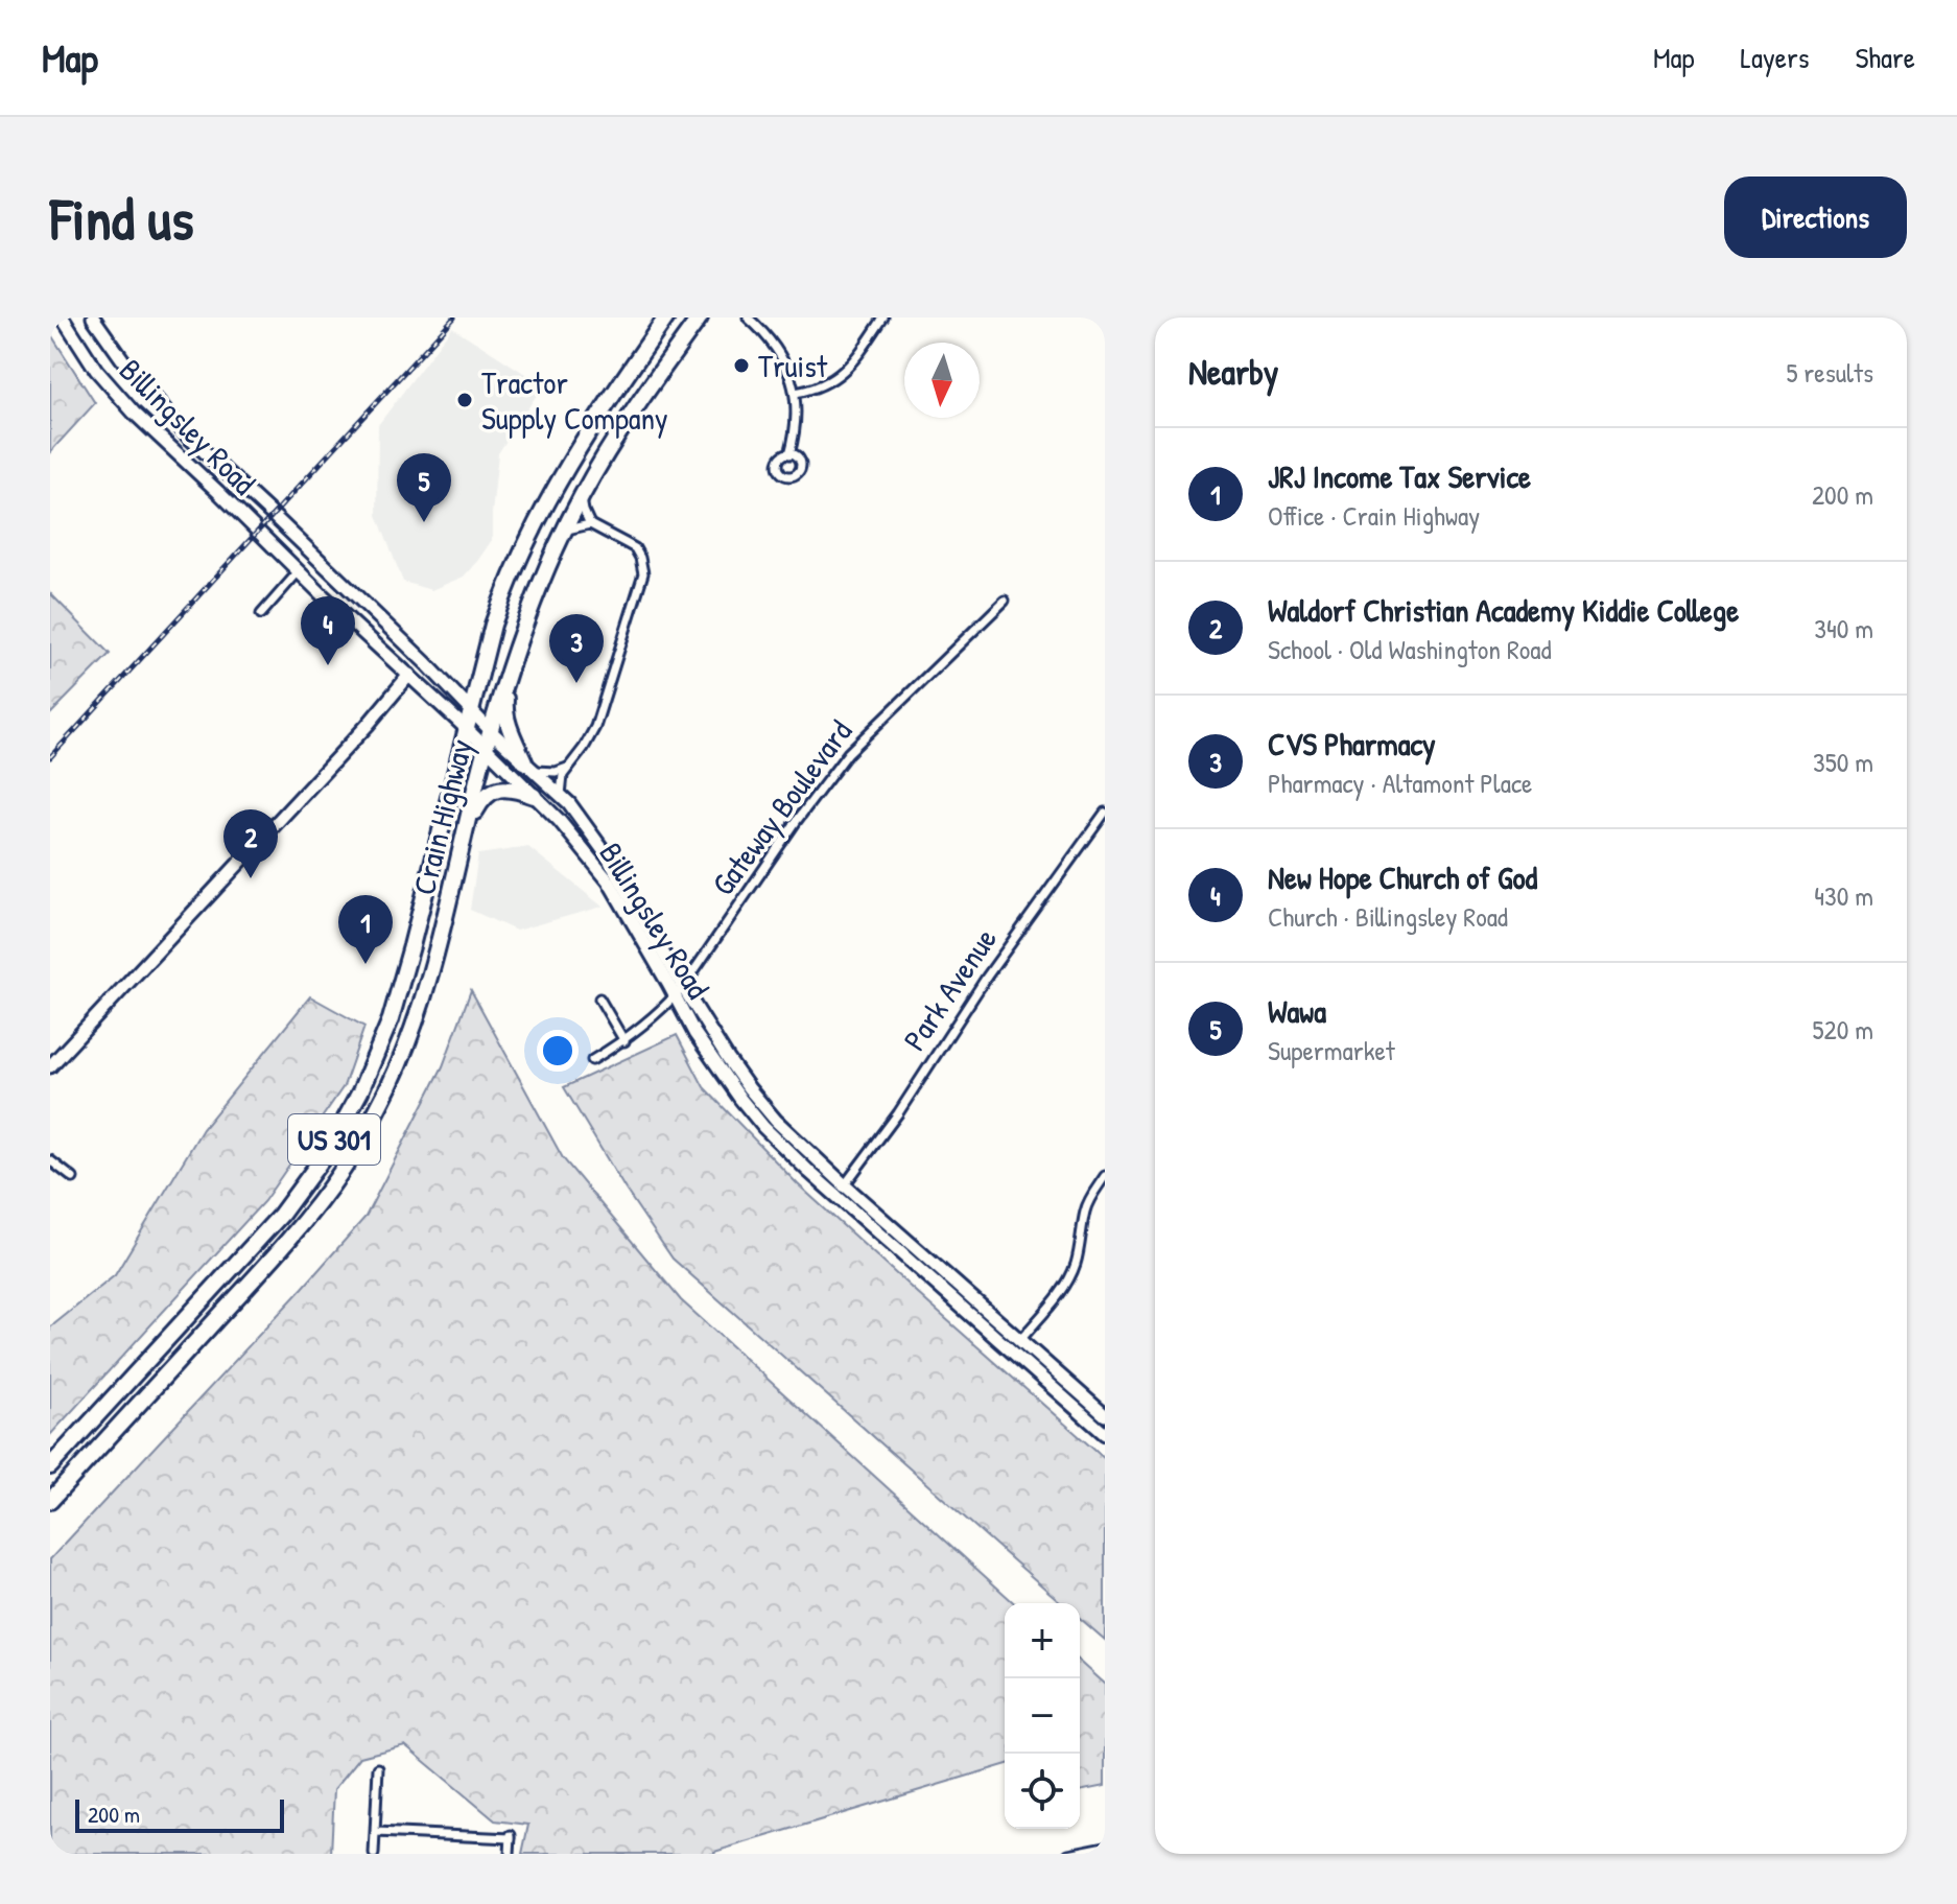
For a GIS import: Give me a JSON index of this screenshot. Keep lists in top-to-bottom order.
{
  "streets": {
    "highway": ["Crain Highway", "US 301"],
    "main road": ["Billingsley Road"],
    "street": ["Gateway Boulevard", "Park Avenue"]
  },
  "crossings": [
    ["Billingsley Road", "Gateway Boulevard"],
    ["Billingsley Road", "Crain Highway"],
    ["Billingsley Road", "Park Avenue"]
  ],
  "places": ["Truist", "Tractor Supply Company"],
  "scale_bar": "200 m",
  "north": "bottom",
  "page": {
    "header": "Map",
    "nav": ["Map", "Layers", "Share"],
    "buttons": "Directions",
    "title": "Find us",
    "heading": ["Nearby", "5 results"],
    "list": [
      {
        "mark": "1",
        "name": "JRJ Income Tax Service",
        "note": "Office · Crain Highway",
        "value": "200 m"
      },
      {
        "mark": "2",
        "name": "Waldorf Christian Academy Kiddie College",
        "note": "School · Old Washington Road",
        "value": "340 m"
      },
      {
        "mark": "3",
        "name": "CVS Pharmacy",
        "note": "Pharmacy · Altamont Place",
        "value": "350 m"
      },
      {
        "mark": "4",
        "name": "New Hope Church of God",
        "note": "Church · Billingsley Road",
        "value": "430 m"
      },
      {
        "mark": "5",
        "name": "Wawa",
        "note": "Supermarket",
        "value": "520 m"
      }
    ],
    "pins": [
      "5",
      "4",
      "3",
      "2",
      "1"
    ],
    "map_buttons": ["+", "−"],
    "scale": "200 m"
  }
}
